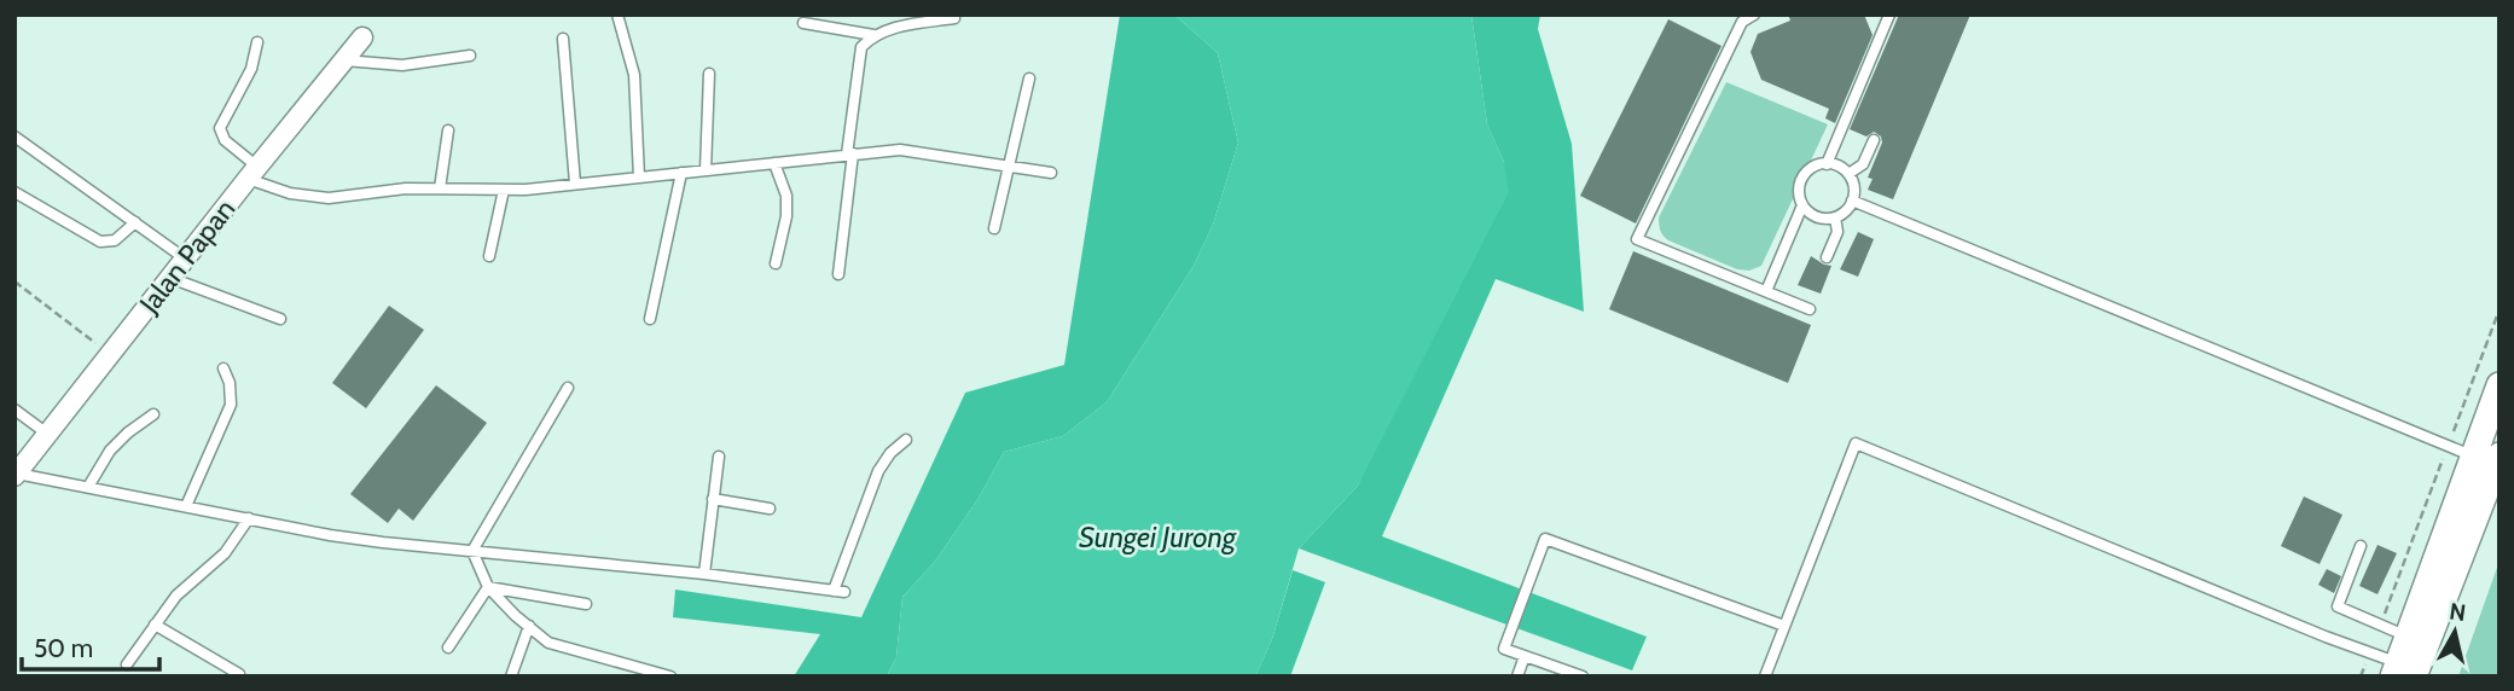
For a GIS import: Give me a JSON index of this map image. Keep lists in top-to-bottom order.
{
  "streets": {
    "street": ["Jalan Papan"]
  },
  "water": ["Sungei Jurong"],
  "scale_bar": "50 m",
  "north": "top"
}
